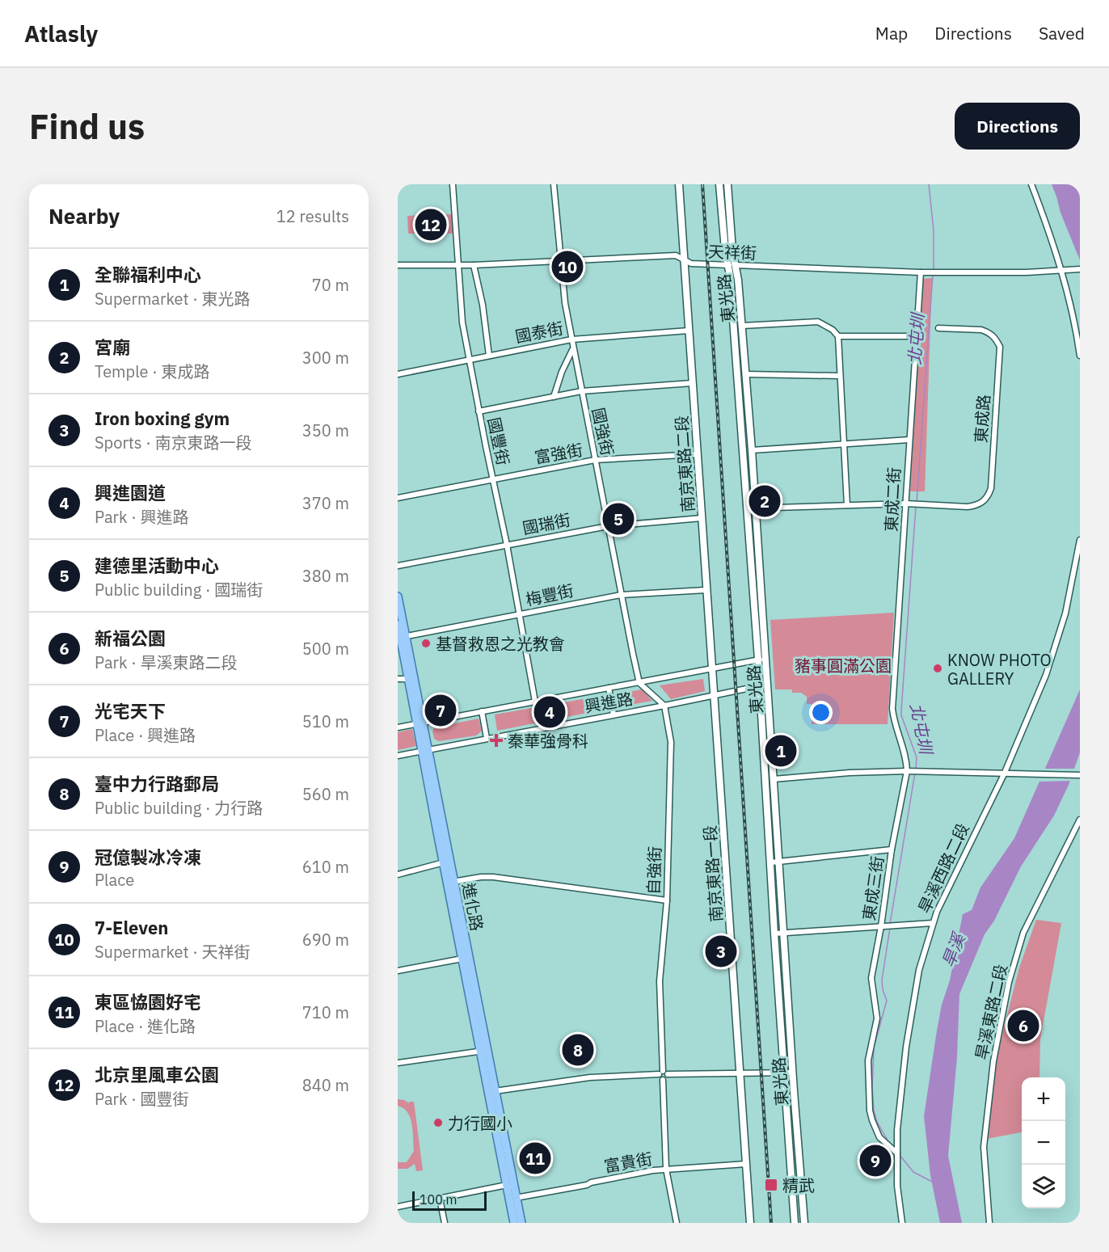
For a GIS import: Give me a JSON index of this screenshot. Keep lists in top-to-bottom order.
{
  "streets": {
    "main road": ["進化路"],
    "street": [
      "天祥街",
      "東光路",
      "國泰街",
      "東成路",
      "國強街",
      "國豐街",
      "富強街",
      "南京東路二段",
      "東成二街",
      "國瑞街",
      "梅豐街",
      "興進路",
      "旱溪西路二段",
      "自強街",
      "南京東路一段",
      "東成三街",
      "旱溪東路二段",
      "富貴街"
    ]
  },
  "crossings": [
    ["天祥街", "東光路"],
    ["天祥街", "國強街"],
    ["天祥街", "國豐街"],
    ["天祥街", "南京東路二段"],
    ["天祥街", "東成二街"],
    ["東光路", "興進路"],
    ["國泰街", "國強街"],
    ["國泰街", "國豐街"],
    ["國泰街", "南京東路二段"],
    ["東成路", "東成二街"],
    ["國強街", "富強街"],
    ["國強街", "國瑞街"],
    ["國強街", "梅豐街"],
    ["國強街", "興進路"],
    ["國豐街", "富強街"],
    ["國豐街", "國瑞街"],
    ["國豐街", "梅豐街"],
    ["國豐街", "興進路"],
    ["富強街", "南京東路二段"],
    ["南京東路二段", "國瑞街"],
    ["南京東路二段", "梅豐街"],
    ["南京東路二段", "興進路"],
    ["南京東路二段", "南京東路一段"],
    ["東成二街", "東成三街"],
    ["梅豐街", "進化路"],
    ["興進路", "自強街"],
    ["興進路", "南京東路一段"],
    ["興進路", "進化路"],
    ["旱溪西路二段", "東成三街"],
    ["南京東路一段", "富貴街"],
    ["進化路", "富貴街"]
  ],
  "water": ["北屯圳", "旱溪"],
  "parks": ["豬事圓滿公園"],
  "places": {
    "other": ["基督救恩之光教會", "KNOW PHOTO GALLERY", "力行國小"],
    "health": ["秦華強骨科"],
    "transit": ["精武"]
  },
  "scale_bar": "100 m",
  "page": {
    "header": "Atlasly",
    "nav": ["Map", "Directions", "Saved"],
    "buttons": "Directions",
    "title": "Find us",
    "heading": ["Nearby", "12 results"],
    "pins": [
      "12",
      "10",
      "2",
      "5",
      "7",
      "4",
      "1",
      "3",
      "6",
      "8",
      "11",
      "9"
    ],
    "list": [
      {
        "mark": "1",
        "name": "全聯福利中心",
        "note": "Supermarket · 東光路",
        "value": "70 m"
      },
      {
        "mark": "2",
        "name": "宮廟",
        "note": "Temple · 東成路",
        "value": "300 m"
      },
      {
        "mark": "3",
        "name": "Iron boxing gym",
        "note": "Sports · 南京東路一段",
        "value": "350 m"
      },
      {
        "mark": "4",
        "name": "興進園道",
        "note": "Park · 興進路",
        "value": "370 m"
      },
      {
        "mark": "5",
        "name": "建德里活動中心",
        "note": "Public building · 國瑞街",
        "value": "380 m"
      },
      {
        "mark": "6",
        "name": "新福公園",
        "note": "Park · 旱溪東路二段",
        "value": "500 m"
      },
      {
        "mark": "7",
        "name": "光宅天下",
        "note": "Place · 興進路",
        "value": "510 m"
      },
      {
        "mark": "8",
        "name": "臺中力行路郵局",
        "note": "Public building · 力行路",
        "value": "560 m"
      },
      {
        "mark": "9",
        "name": "冠億製冰冷凍",
        "note": "Place",
        "value": "610 m"
      },
      {
        "mark": "10",
        "name": "7-Eleven",
        "note": "Supermarket · 天祥街",
        "value": "690 m"
      },
      {
        "mark": "11",
        "name": "東區恊園好宅",
        "note": "Place · 進化路",
        "value": "710 m"
      },
      {
        "mark": "12",
        "name": "北京里風車公園",
        "note": "Park · 國豐街",
        "value": "840 m"
      }
    ],
    "map_buttons": ["+", "−"],
    "scale": "100 m"
  }
}
